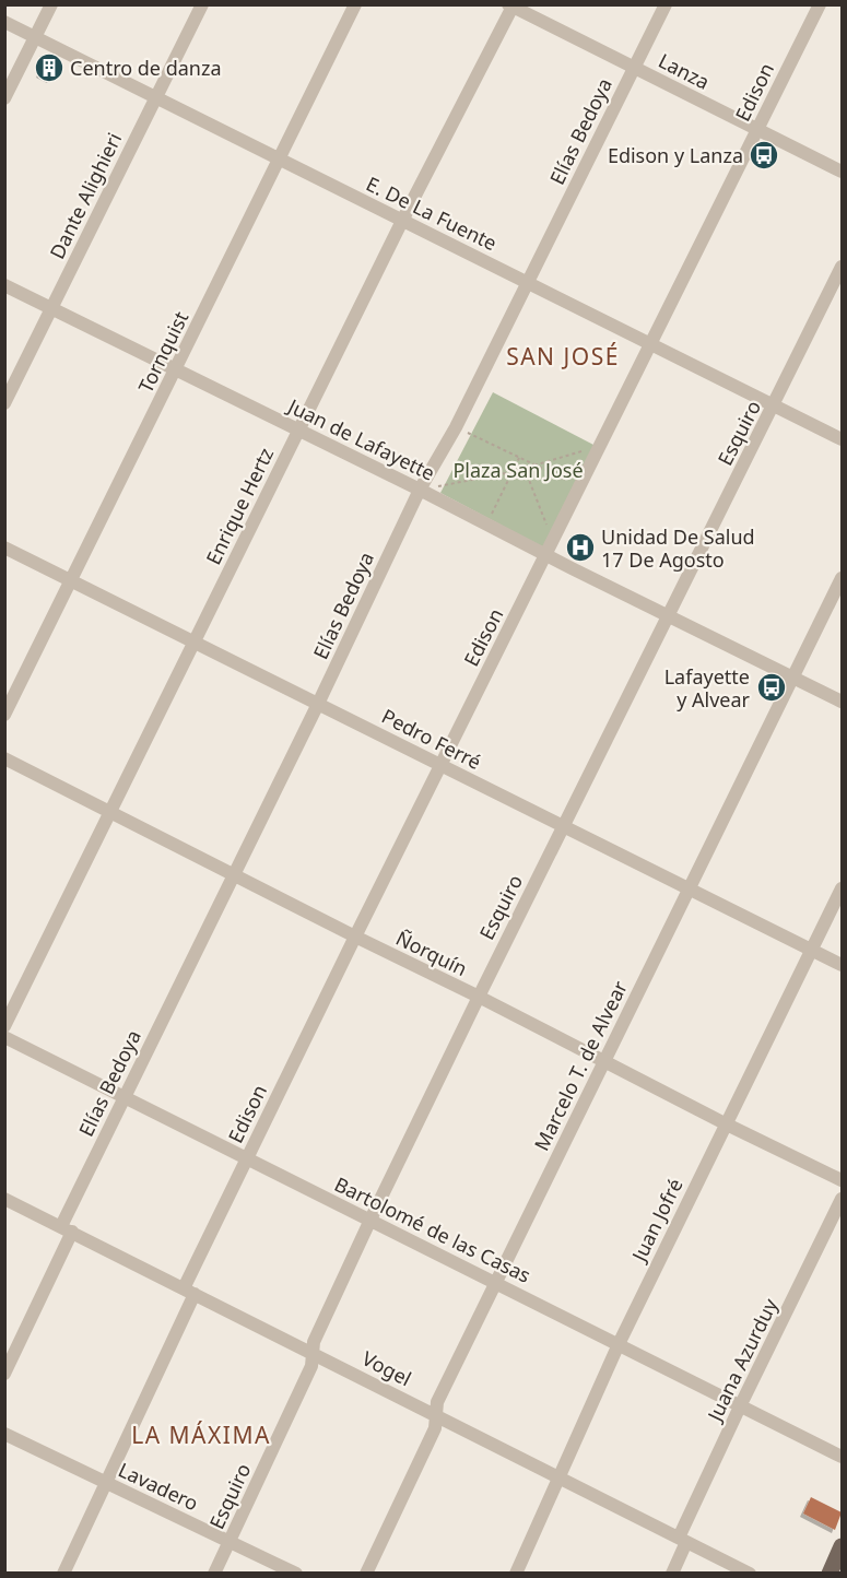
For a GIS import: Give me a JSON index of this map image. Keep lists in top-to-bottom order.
{
  "streets": {
    "street": [
      "Lanza",
      "Edison",
      "Elías Bedoya",
      "Dante Alighieri",
      "E. De La Fuente",
      "Tornquist",
      "Esquiro",
      "Juan de Lafayette",
      "Enrique Hertz",
      "Pedro Ferré",
      "Ñorquín",
      "Marcelo T. de Alvear",
      "Juan Jofré",
      "Bartolomé de las Casas",
      "Juana Azurduy",
      "Vogel",
      "Lavadero"
    ]
  },
  "crossings": [
    ["Lanza", "Edison"],
    ["Lanza", "Elías Bedoya"],
    ["Lanza", "Enrique Hertz"],
    ["Edison", "E. De La Fuente"],
    ["Edison", "Juan de Lafayette"],
    ["Edison", "Pedro Ferré"],
    ["Edison", "Ñorquín"],
    ["Edison", "Bartolomé de las Casas"],
    ["Edison", "Vogel"],
    ["Edison", "Lavadero"],
    ["Elías Bedoya", "E. De La Fuente"],
    ["Elías Bedoya", "Juan de Lafayette"],
    ["Elías Bedoya", "Pedro Ferré"],
    ["Elías Bedoya", "Ñorquín"],
    ["Elías Bedoya", "Bartolomé de las Casas"],
    ["Elías Bedoya", "Vogel"],
    ["Dante Alighieri", "E. De La Fuente"],
    ["Dante Alighieri", "Juan de Lafayette"],
    ["E. De La Fuente", "Tornquist"],
    ["E. De La Fuente", "Esquiro"],
    ["E. De La Fuente", "Enrique Hertz"],
    ["Tornquist", "Juan de Lafayette"],
    ["Tornquist", "Pedro Ferré"],
    ["Esquiro", "Juan de Lafayette"],
    ["Esquiro", "Pedro Ferré"],
    ["Esquiro", "Ñorquín"],
    ["Esquiro", "Bartolomé de las Casas"],
    ["Esquiro", "Vogel"],
    ["Esquiro", "Lavadero"],
    ["Juan de Lafayette", "Enrique Hertz"],
    ["Juan de Lafayette", "Marcelo T. de Alvear"],
    ["Enrique Hertz", "Pedro Ferré"],
    ["Enrique Hertz", "Ñorquín"],
    ["Pedro Ferré", "Marcelo T. de Alvear"],
    ["Pedro Ferré", "Juan Jofré"],
    ["Ñorquín", "Marcelo T. de Alvear"],
    ["Ñorquín", "Juan Jofré"],
    ["Marcelo T. de Alvear", "Bartolomé de las Casas"],
    ["Marcelo T. de Alvear", "Vogel"],
    ["Juan Jofré", "Bartolomé de las Casas"],
    ["Juan Jofré", "Vogel"],
    ["Bartolomé de las Casas", "Juana Azurduy"],
    ["Juana Azurduy", "Vogel"]
  ],
  "districts": ["SAN JOSÉ", "LA MÁXIMA"],
  "parks": ["Plaza San José"],
  "places": {
    "building": ["Centro de danza"],
    "bus stop": ["Edison y Lanza", "Lafayette y Alvear"],
    "hospital": ["Unidad De Salud 17 De Agosto"]
  }
}
